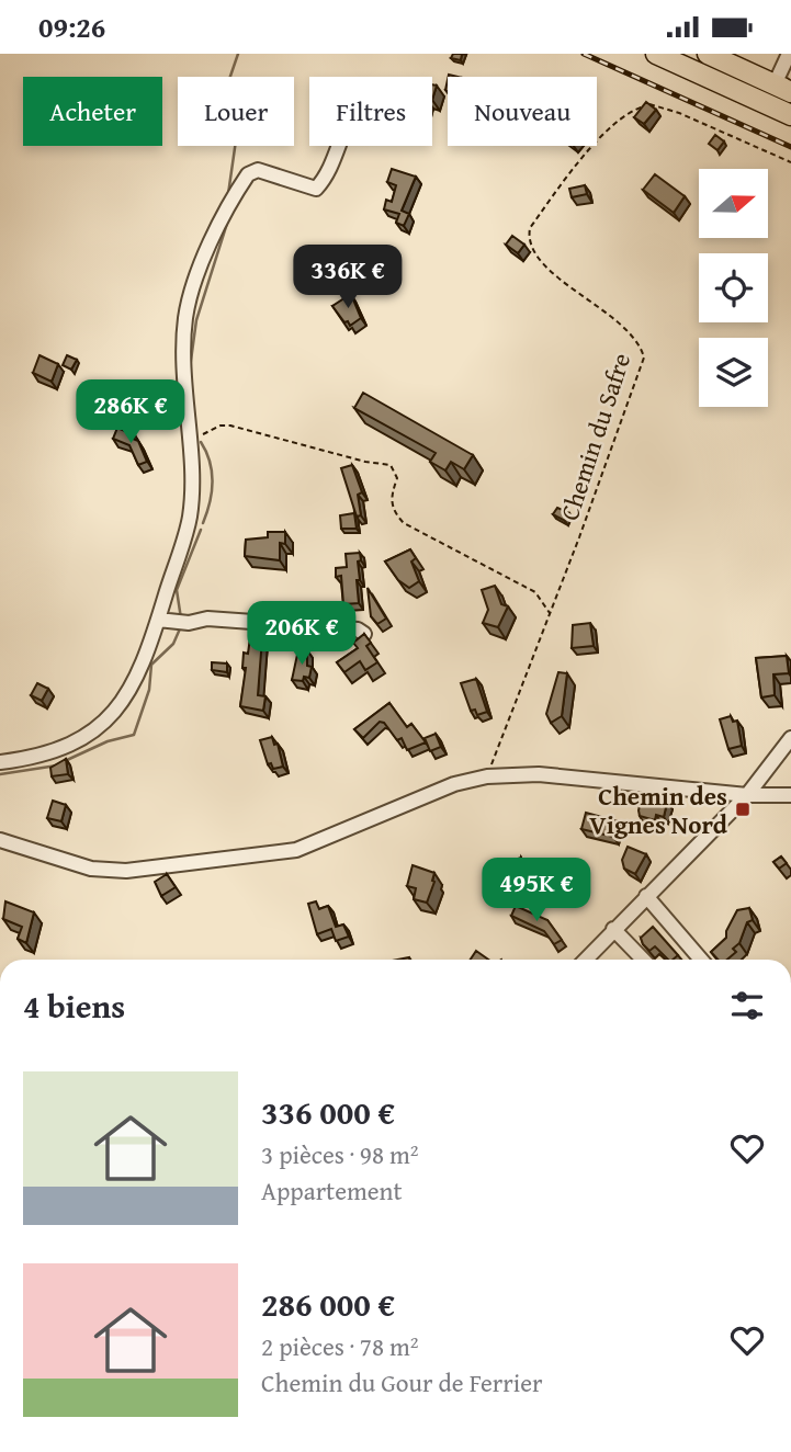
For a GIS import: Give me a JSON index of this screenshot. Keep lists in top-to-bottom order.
{
  "streets": {
    "path": ["Chemin du Safre"]
  },
  "places": {
    "transit": ["Chemin des Vignes Nord"]
  },
  "north": "right",
  "page": {
    "status": "09:26",
    "chip": [
      "Acheter",
      "Louer",
      "Filtres",
      "Nouveau"
    ],
    "price": [
      "336K €",
      "286K €",
      "206K €",
      "495K €"
    ],
    "heading": "4 biens",
    "list": [
      {
        "name": "336 000 €",
        "note": "3 pièces · 98 m² · Appartement"
      },
      {
        "name": "286 000 €",
        "note": "2 pièces · 78 m² · Chemin du Gour de Ferrier"
      }
    ]
  }
}
